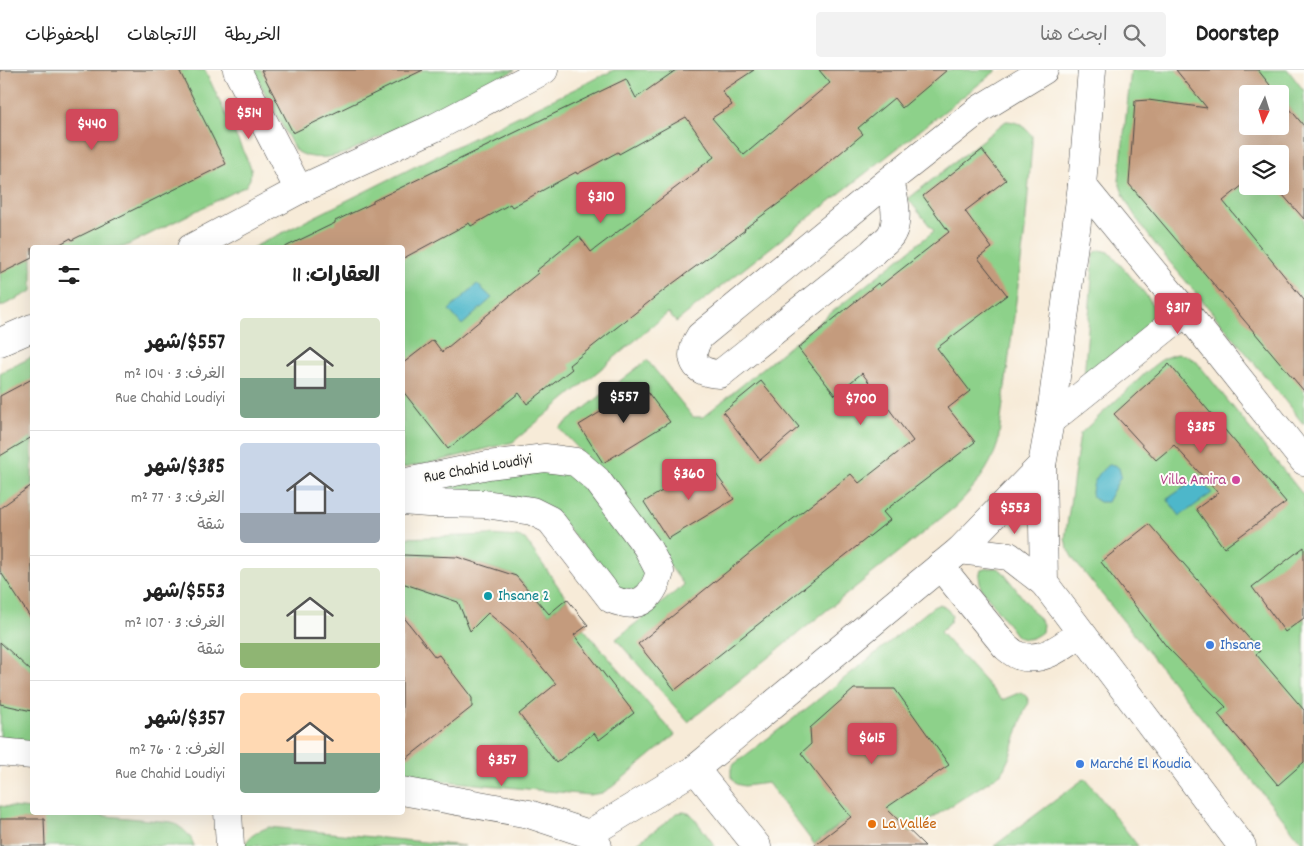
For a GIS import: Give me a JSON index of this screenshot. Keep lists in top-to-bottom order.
{
  "streets": {
    "street": ["Rue Chahid Loudiyi"]
  },
  "places": [
    "Villa Amira",
    "Ihsane 2",
    "Ihsane",
    "Marché El Koudia",
    "La Vallée"
  ],
  "north": "bottom",
  "page": {
    "header": "Doorstep",
    "search": "ابحث هنا",
    "nav": ["الخريطة", "الاتجاهات", "المحفوظات"],
    "price": [
      "$514",
      "$440",
      "$310",
      "$317",
      "$557",
      "$700",
      "$385",
      "$360",
      "$553",
      "$615",
      "$357"
    ],
    "heading": "العقارات: 11",
    "list": [
      {
        "name": "$557/شهر",
        "note": "الغرف: 3 · 104 m² · Rue Chahid Loudiyi"
      },
      {
        "name": "$385/شهر",
        "note": "الغرف: 3 · 77 m² · شقة"
      },
      {
        "name": "$553/شهر",
        "note": "الغرف: 3 · 107 m² · شقة"
      },
      {
        "name": "$357/شهر",
        "note": "الغرف: 2 · 76 m² · Rue Chahid Loudiyi"
      }
    ]
  }
}
